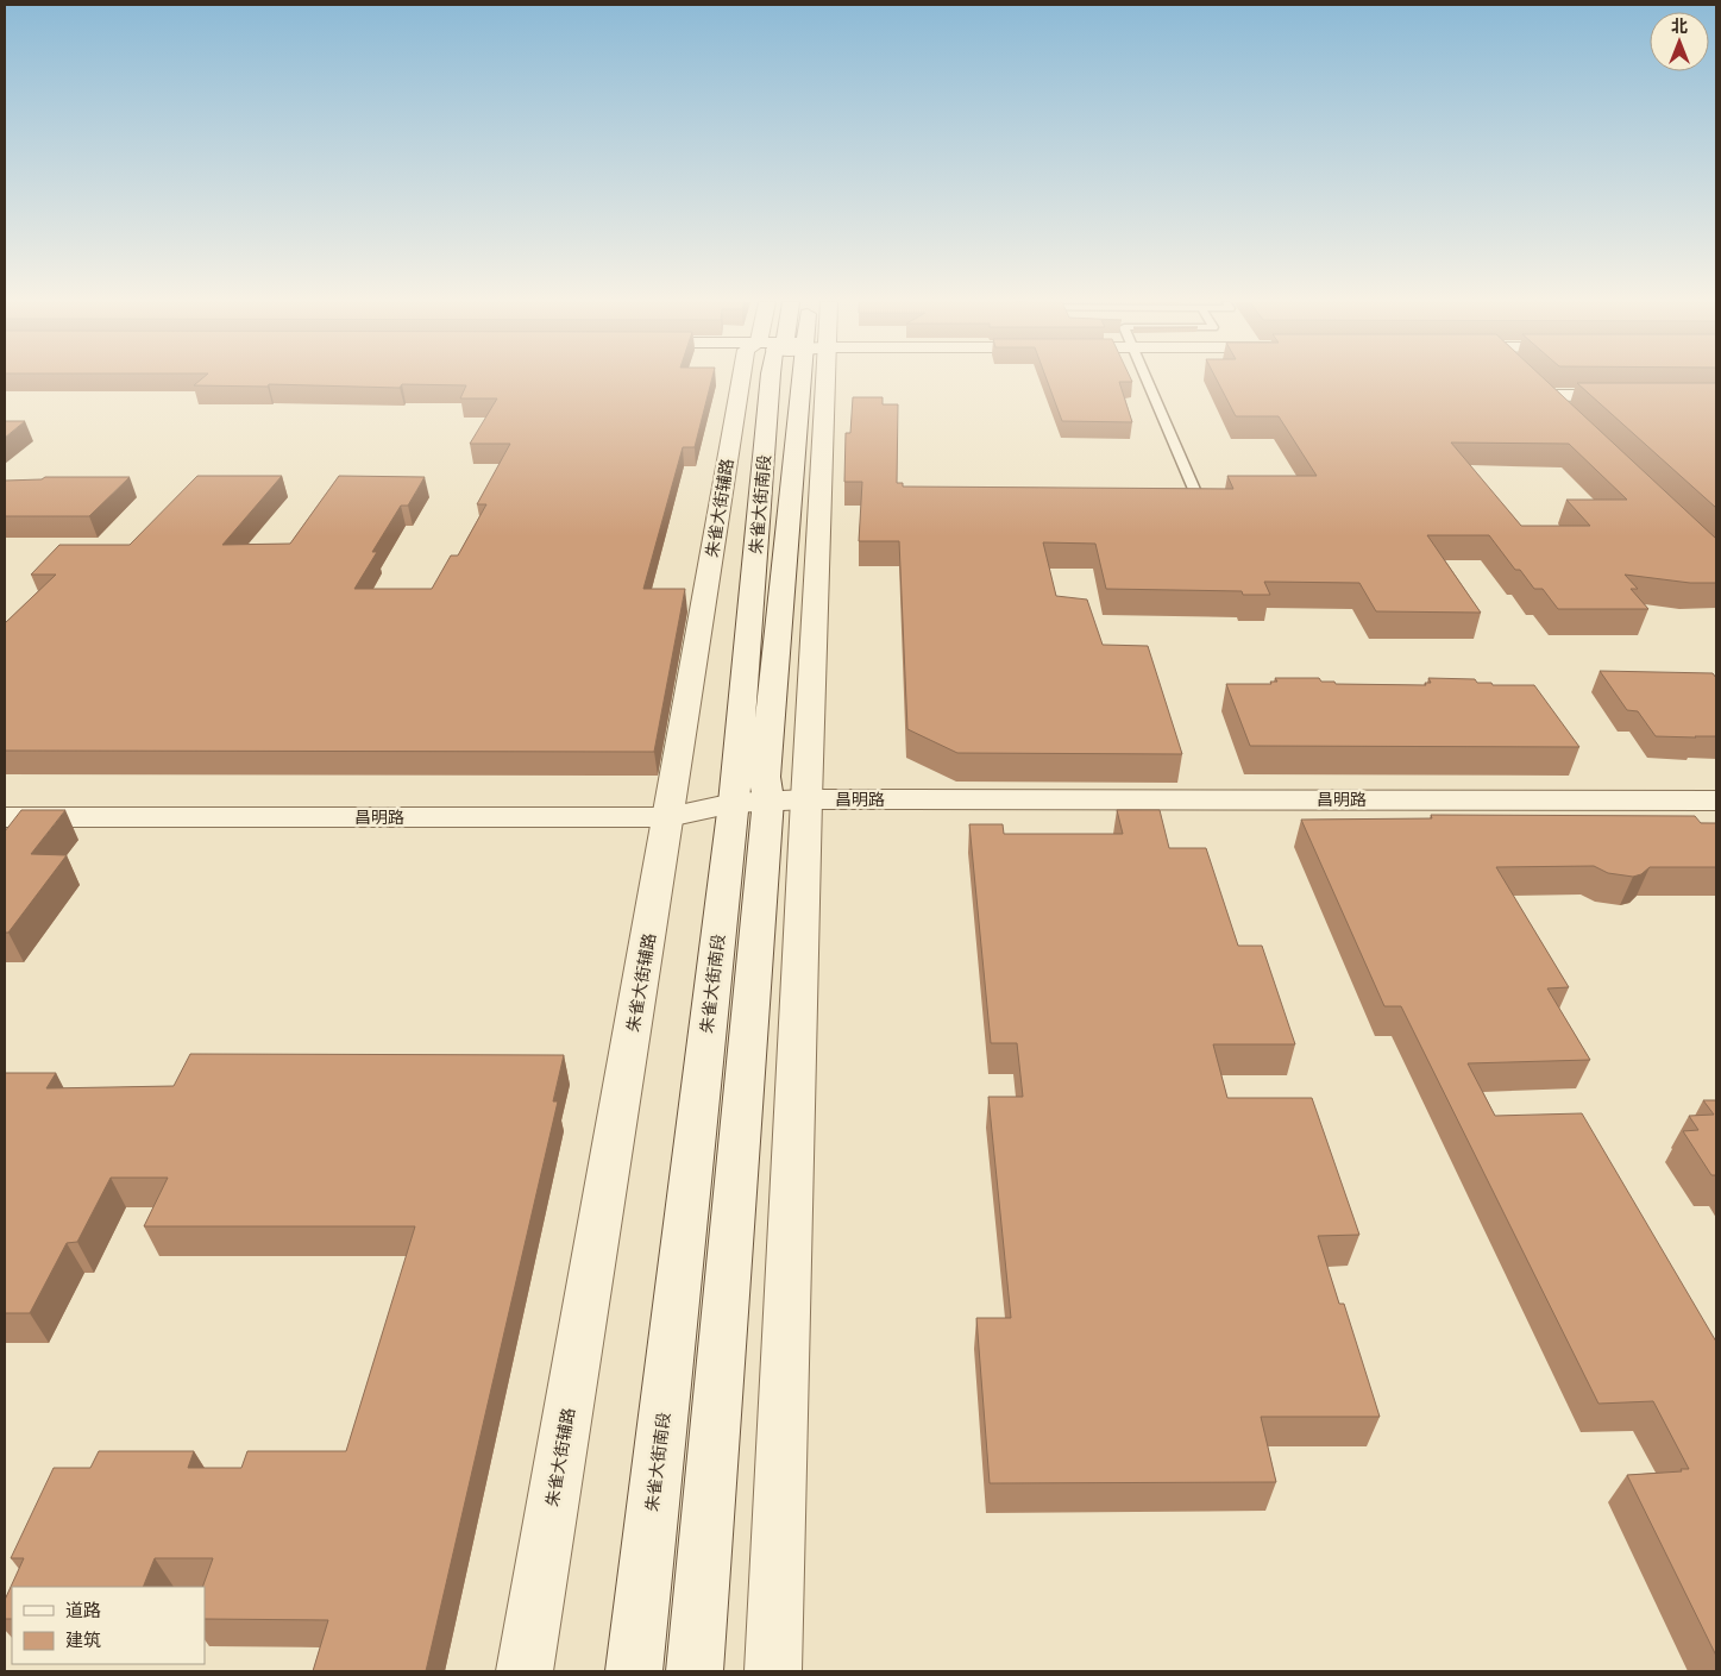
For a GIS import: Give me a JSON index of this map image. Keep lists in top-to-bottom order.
{
  "streets": {
    "street": ["朱雀大街南段", "朱雀大街辅路", "昌明路"]
  },
  "crossings": [
    ["朱雀大街南段", "昌明路"],
    ["朱雀大街辅路", "昌明路"]
  ],
  "legend": ["道路", "建筑"],
  "north": "top"
}
